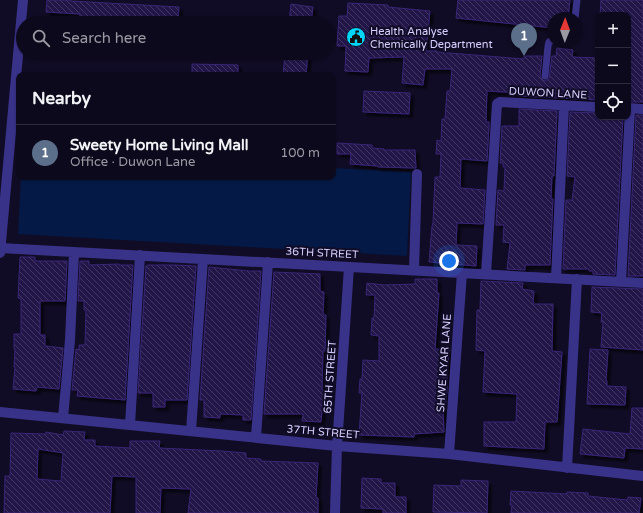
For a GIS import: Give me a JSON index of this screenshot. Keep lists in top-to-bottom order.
{
  "streets": {
    "street": [
      "DUWON LANE",
      "36TH STREET",
      "SHWE KYAR LANE",
      "65TH STREET",
      "37TH STREET"
    ]
  },
  "crossings": [
    ["DUWON LANE", "36TH STREET"],
    ["36TH STREET", "SHWE KYAR LANE"],
    ["36TH STREET", "65TH STREET"],
    ["SHWE KYAR LANE", "37TH STREET"],
    ["65TH STREET", "37TH STREET"]
  ],
  "places": {
    "public building": ["Health Analyse Chemically Department"]
  },
  "north": "top",
  "page": {
    "map_buttons": ["+", "−"],
    "search": "Search here",
    "pins": "1",
    "heading": "Nearby",
    "list": [
      {
        "mark": "1",
        "name": "Sweety Home Living Mall",
        "note": "Office · Duwon Lane",
        "value": "100 m"
      }
    ]
  }
}
